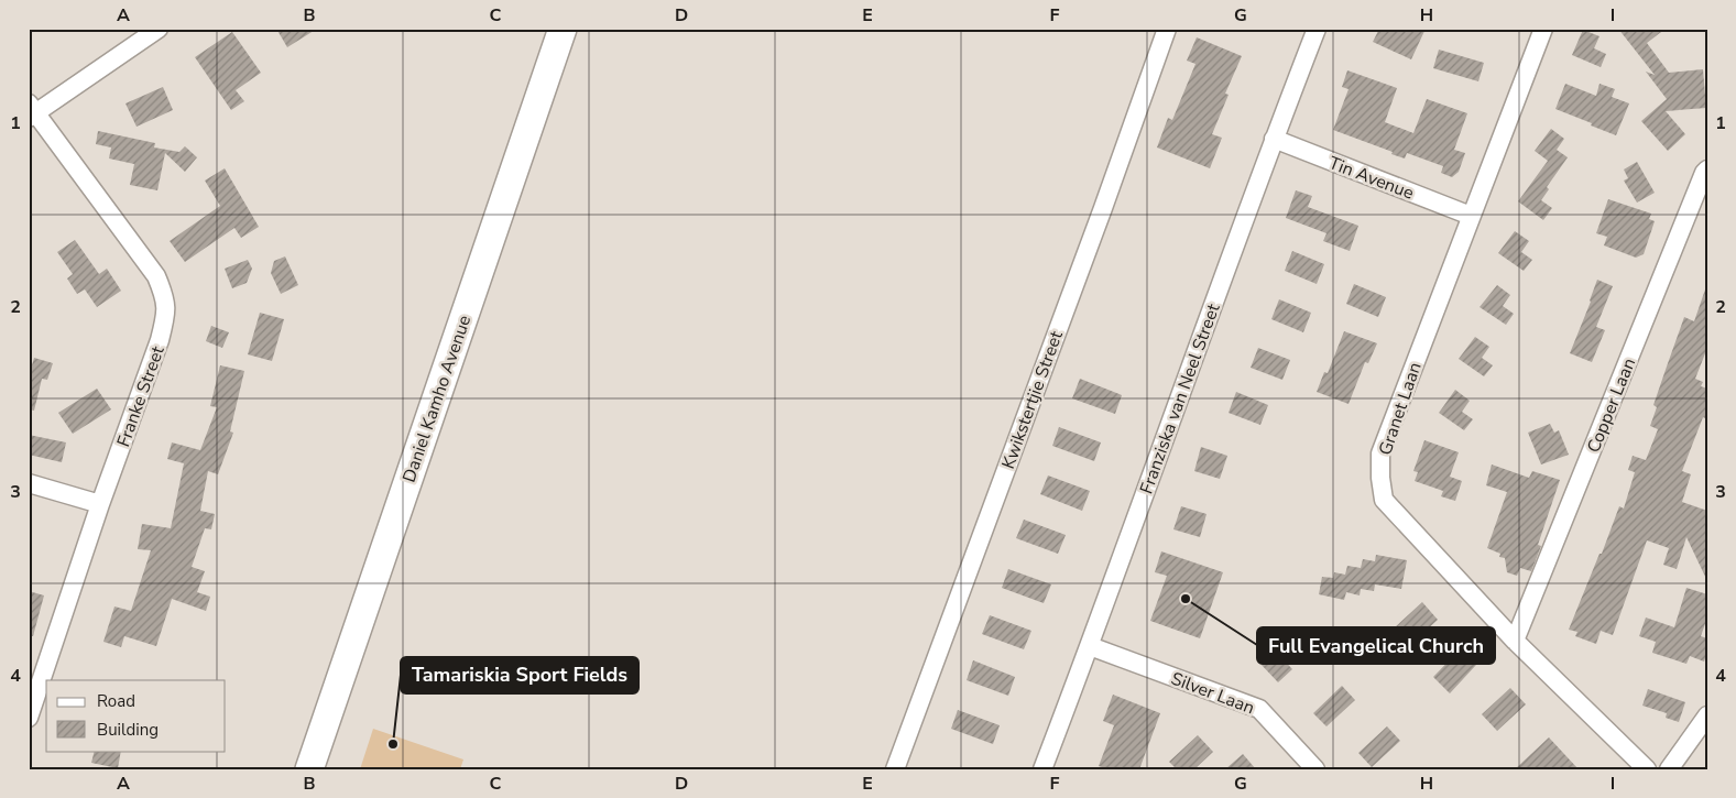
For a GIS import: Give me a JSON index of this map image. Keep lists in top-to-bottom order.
{
  "streets": {
    "main road": ["Daniel Kamho Avenue"],
    "street": [
      "Tin Avenue",
      "Franke Street",
      "Franziska van Neel Street",
      "Kwikstertjie Street",
      "Copper Laan",
      "Granet Laan",
      "Silver Laan"
    ]
  },
  "crossings": [
    ["Tin Avenue", "Franziska van Neel Street"],
    ["Tin Avenue", "Granet Laan"],
    ["Franziska van Neel Street", "Silver Laan"],
    ["Copper Laan", "Granet Laan"]
  ],
  "places": ["Full Evangelical Church", "Tamariskia Sport Fields"],
  "legend": ["Road", "Building"],
  "grid": {
    "columns": [
      "A",
      "B",
      "C",
      "D",
      "E",
      "F",
      "G",
      "H",
      "I"
    ],
    "rows": [
      "1",
      "2",
      "3",
      "4"
    ]
  }
}
